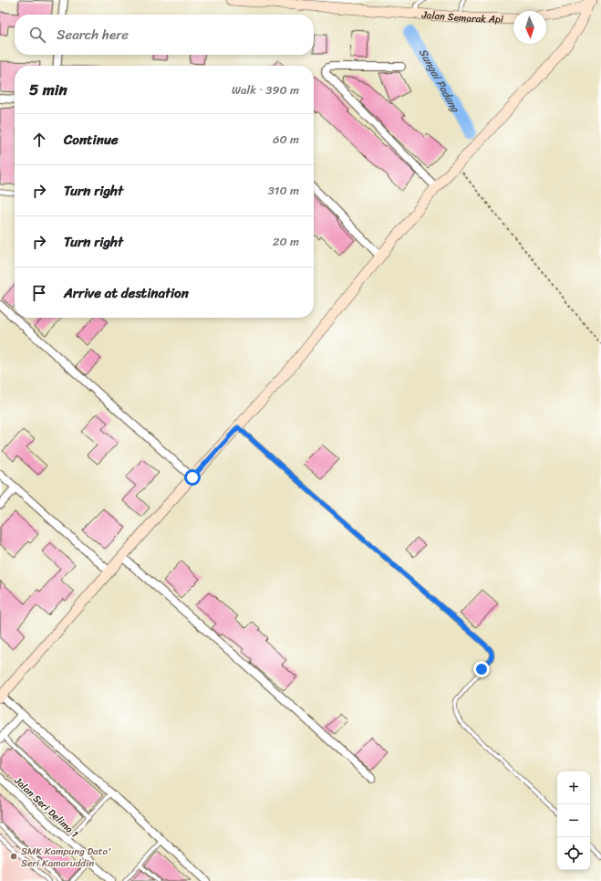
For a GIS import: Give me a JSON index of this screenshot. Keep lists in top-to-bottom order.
{
  "streets": {
    "street": ["Jalan Semarak Api", "Jalan Seri Delima 1"]
  },
  "water": ["Sungai Padang"],
  "places": ["SMK Kampung Dato' Seri Kamaruddin"],
  "north": "bottom",
  "page": {
    "search": "Search here",
    "heading": ["5 min", "Walk · 390 m"],
    "list": [
      ["Continue", "60 m"],
      ["Turn right", "310 m"],
      ["Turn right", "20 m"],
      "Arrive at destination"
    ],
    "map_buttons": ["+", "−"]
  }
}
